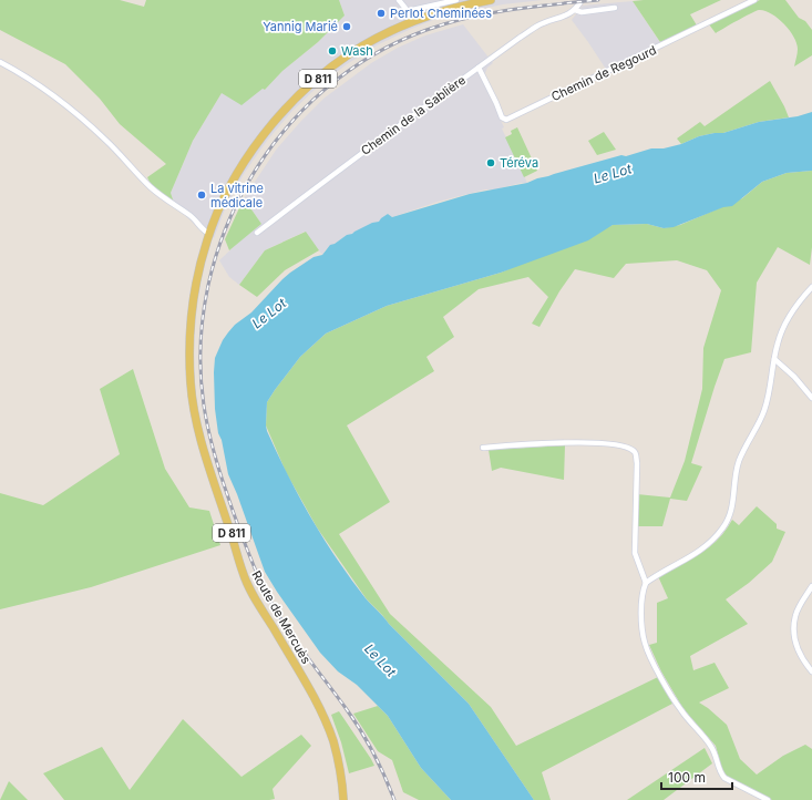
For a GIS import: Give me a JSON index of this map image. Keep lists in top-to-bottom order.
{
  "streets": {
    "main road": ["D 811", "Route de Mercuès"],
    "street": ["Chemin de Regourd", "Chemin de la Sablière"]
  },
  "crossings": [
    ["Chemin de Regourd", "Chemin de la Sablière"],
    ["D 811", "Route de Mercuès"]
  ],
  "water": ["Le Lot"],
  "places": [
    "Perlot Cheminées",
    "Yannig Marié",
    "Wash",
    "Téréva",
    "La vitrine médicale"
  ],
  "scale_bar": "100 m"
}
